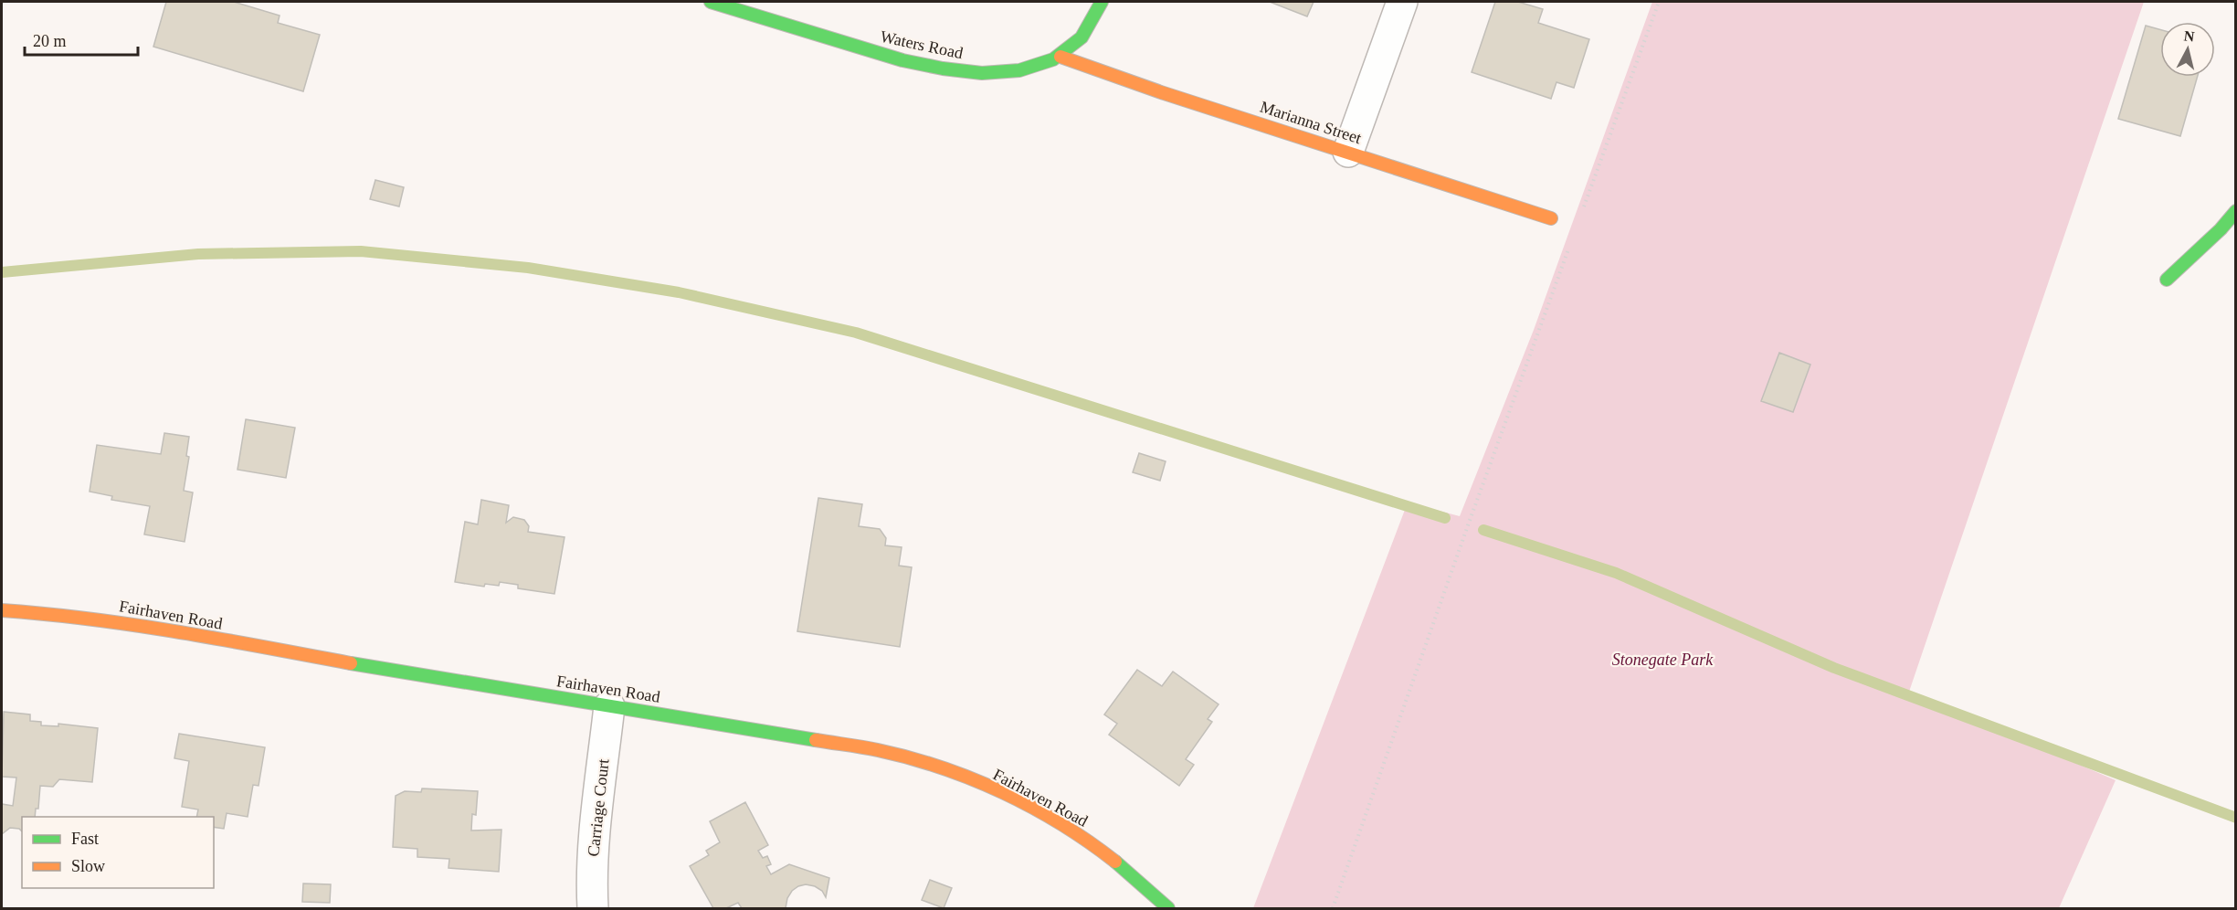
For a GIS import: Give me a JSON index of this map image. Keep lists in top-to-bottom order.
{
  "streets": {
    "street": [
      "Waters Road",
      "Marianna Street",
      "Fairhaven Road",
      "Carriage Court"
    ]
  },
  "crossings": [
    ["Waters Road", "Marianna Street"],
    ["Fairhaven Road", "Carriage Court"]
  ],
  "parks": ["Stonegate Park"],
  "legend": ["Fast", "Slow"],
  "scale_bar": "20 m",
  "north": "top"
}
